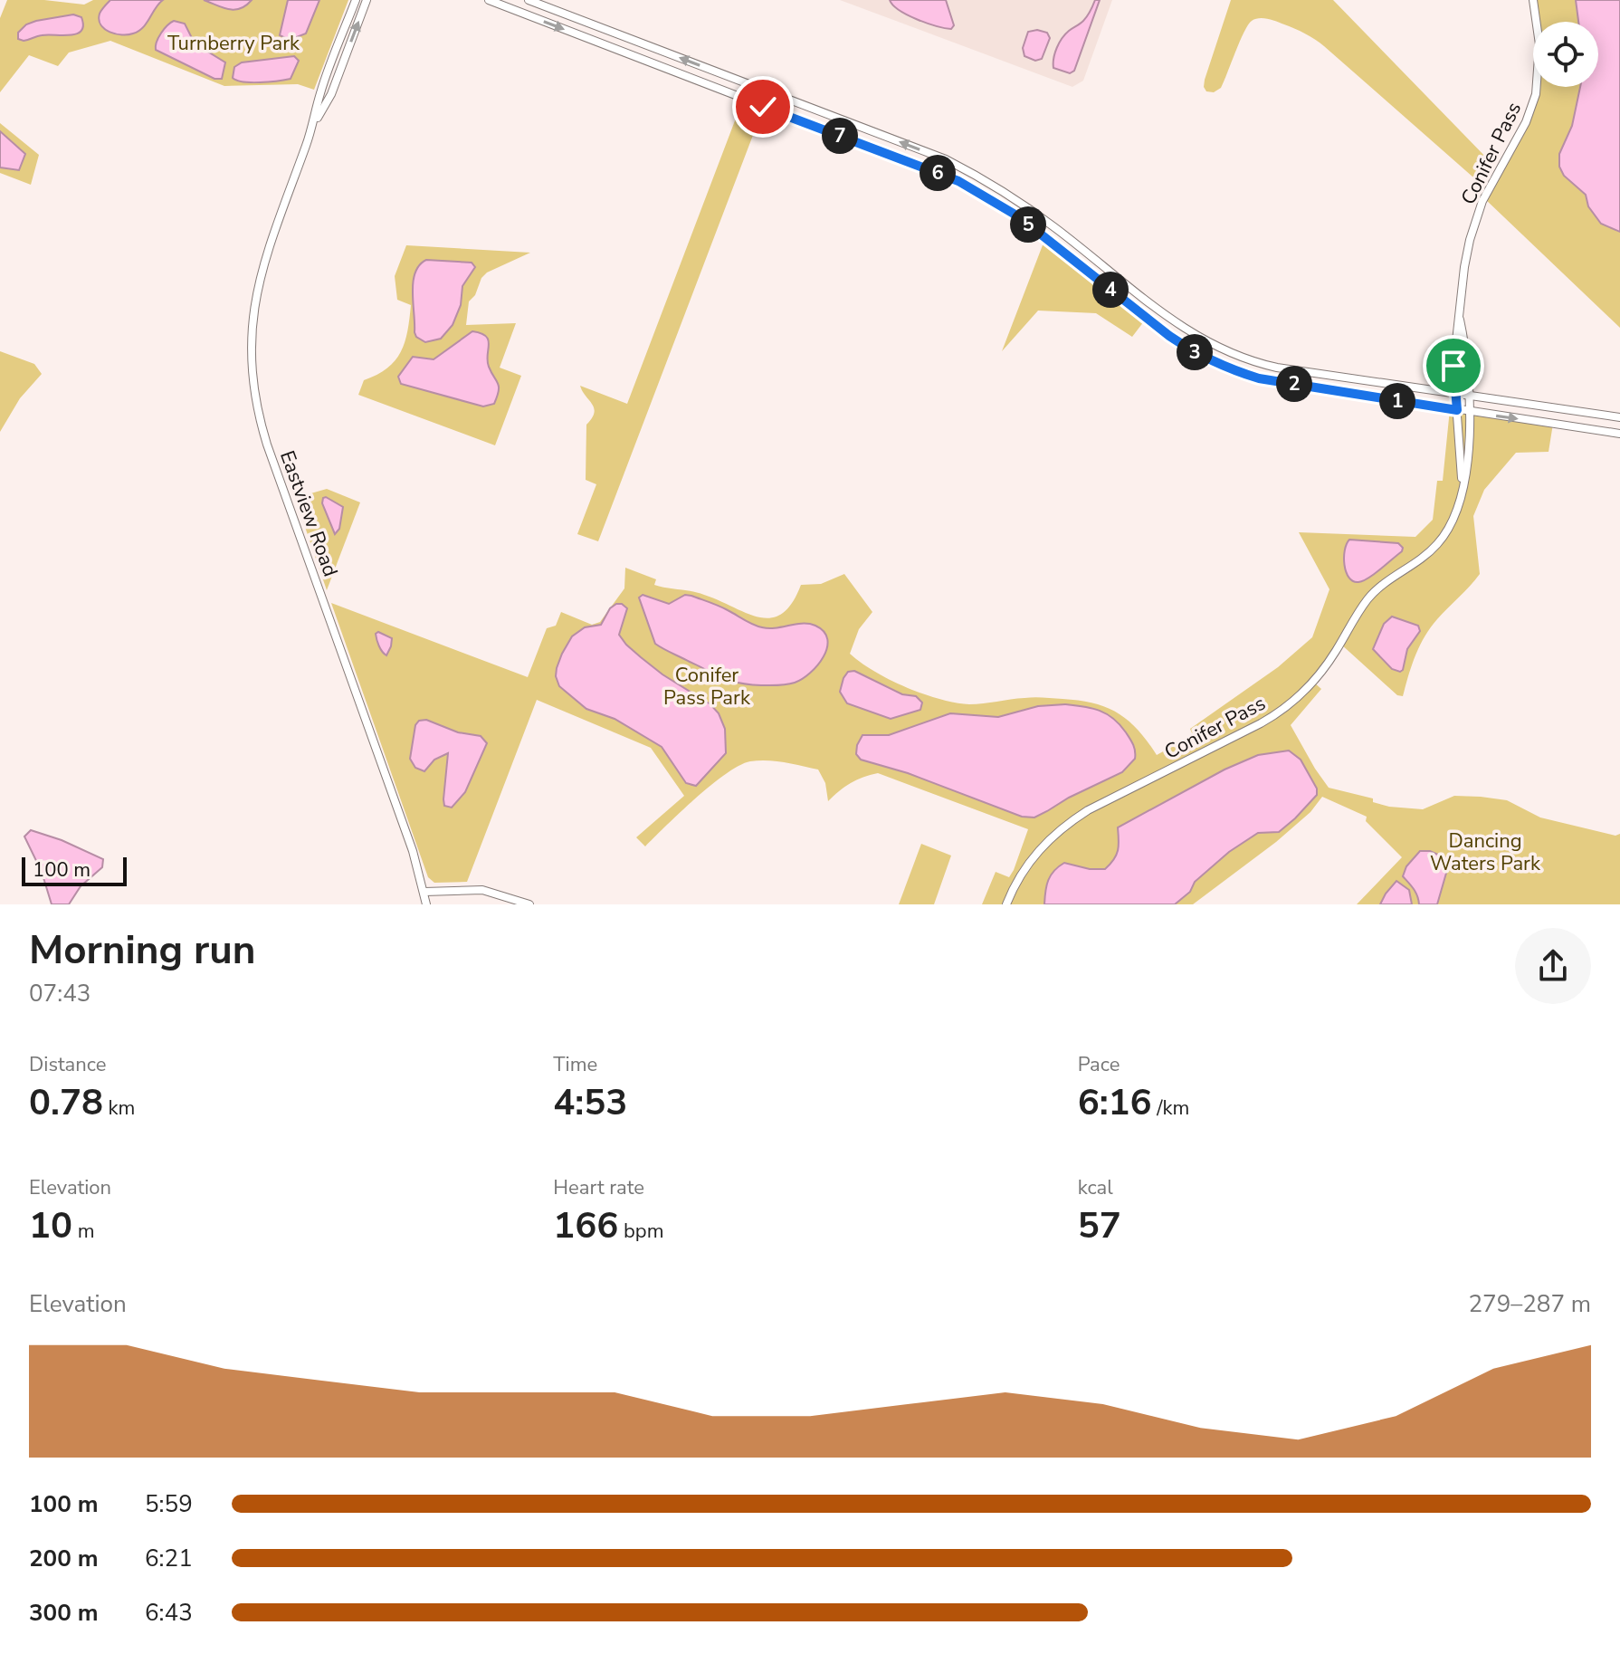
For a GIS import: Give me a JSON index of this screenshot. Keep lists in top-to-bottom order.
{
  "streets": {
    "street": ["Conifer Pass", "Eastview Road"]
  },
  "parks": ["Turnberry Park", "Conifer Pass Park", "Dancing Waters Park"],
  "scale_bar": "100 m",
  "page": {
    "pins": [
      "7",
      "6",
      "5",
      "4",
      "3",
      "2",
      "1"
    ],
    "scale": "100 m",
    "heading": ["Morning run", "07:43"],
    "stats": [
      ["Distance", "0.78 km"],
      ["Time", "4:53"],
      ["Pace", "6:16 /km"],
      ["Elevation", "10 m"],
      ["Heart rate", "166 bpm"],
      ["kcal", "57"]
    ],
    "chart": ["Elevation", "279–287 m"],
    "list": [
      {
        "name": "100 m",
        "note": "5:59"
      },
      {
        "name": "200 m",
        "note": "6:21"
      },
      {
        "name": "300 m",
        "note": "6:43"
      }
    ]
  }
}
